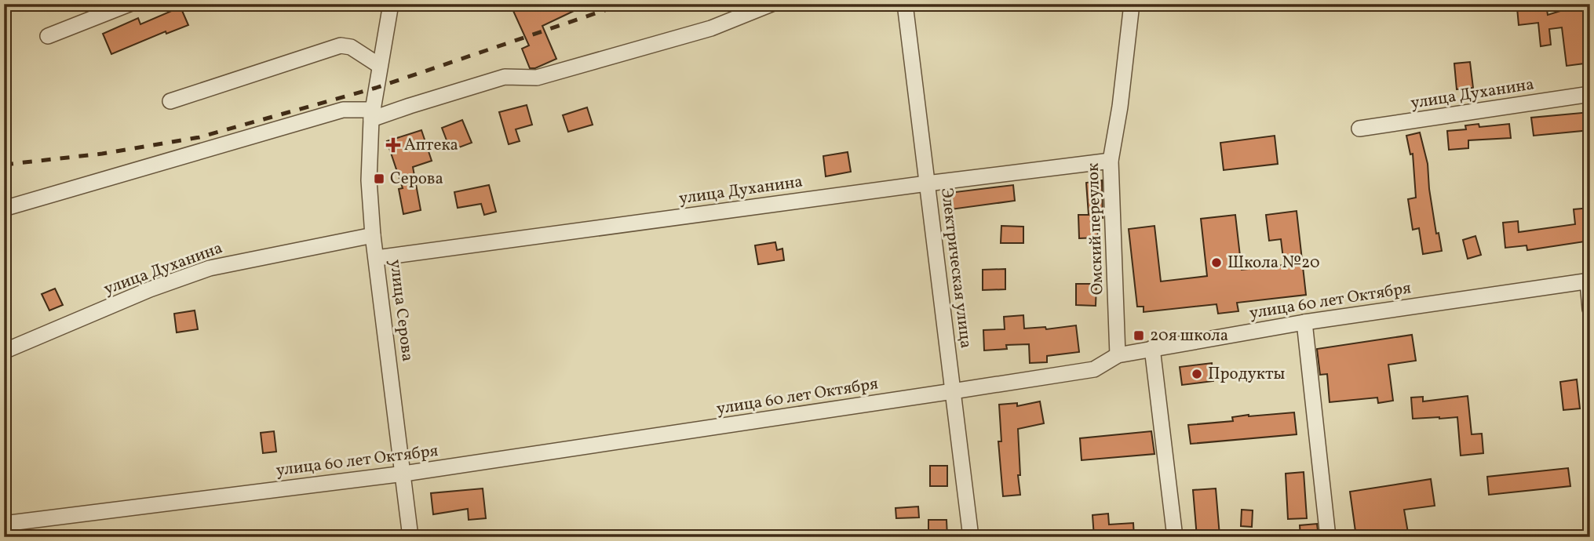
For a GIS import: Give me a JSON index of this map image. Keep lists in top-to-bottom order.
{
  "streets": {
    "street": [
      "улица Духанина",
      "Омский переулок",
      "Электрическая улица",
      "улица 60 лет Октября",
      "улица Серова"
    ]
  },
  "crossings": [
    ["улица Духанина", "Омский переулок"],
    ["улица Духанина", "Электрическая улица"],
    ["улица Духанина", "улица Серова"],
    ["Омский переулок", "улица 60 лет Октября"],
    ["Электрическая улица", "улица 60 лет Октября"],
    ["улица 60 лет Октября", "улица Серова"]
  ],
  "places": {
    "health": ["Аптека"],
    "transit": ["Серова", "20я школа"],
    "other": ["Школа №20", "Продукты"]
  }
}
